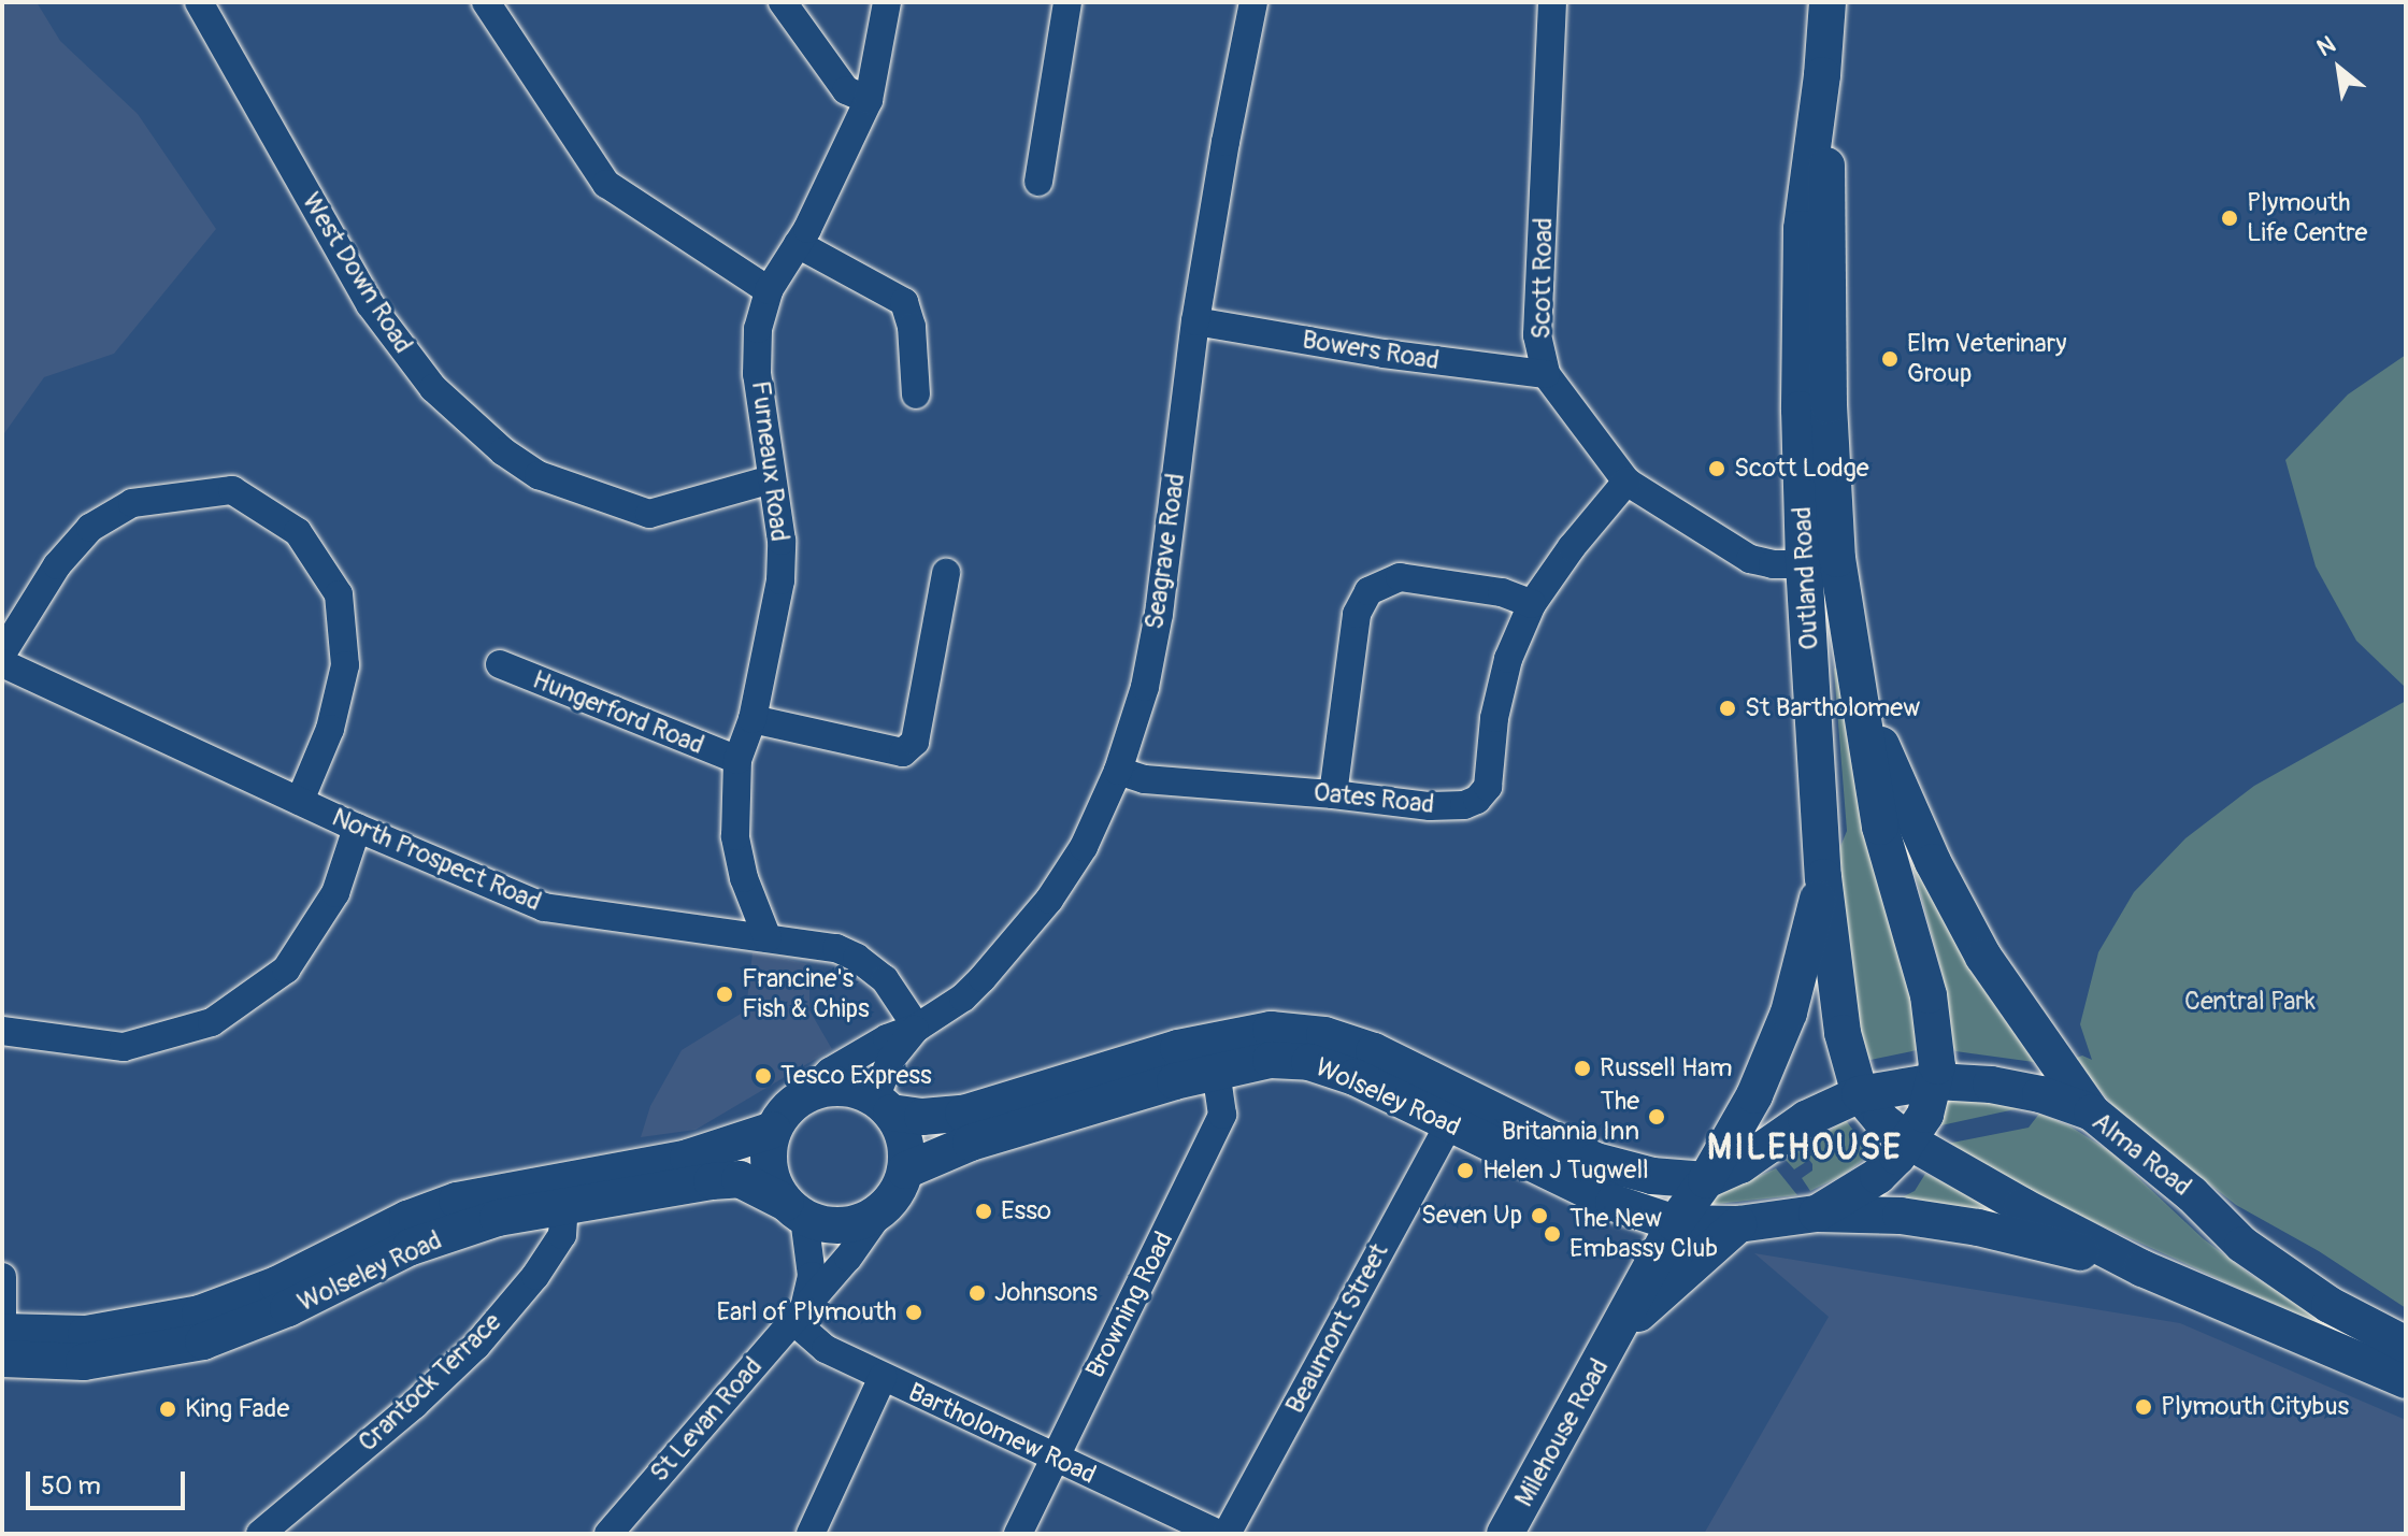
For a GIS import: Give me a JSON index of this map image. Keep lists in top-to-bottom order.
{
  "streets": {
    "main road": [
      "Outland Road",
      "Wolseley Road",
      "Alma Road",
      "Milehouse Road"
    ],
    "street": [
      "West Down Road",
      "Scott Road",
      "Bowers Road",
      "Furneaux Road",
      "Seagrave Road",
      "Hungerford Road",
      "Oates Road",
      "North Prospect Road",
      "Browning Road",
      "Beaumont Street",
      "Crantock Terrace",
      "St Levan Road",
      "Bartholomew Road"
    ]
  },
  "crossings": [
    ["West Down Road", "Furneaux Road"],
    ["Scott Road", "Bowers Road"],
    ["Scott Road", "Outland Road"],
    ["Scott Road", "Oates Road"],
    ["Bowers Road", "Seagrave Road"],
    ["Furneaux Road", "Hungerford Road"],
    ["Furneaux Road", "North Prospect Road"],
    ["Seagrave Road", "Oates Road"],
    ["Seagrave Road", "North Prospect Road"],
    ["Outland Road", "Wolseley Road"],
    ["Outland Road", "Alma Road"],
    ["Outland Road", "Milehouse Road"],
    ["Wolseley Road", "Alma Road"],
    ["Wolseley Road", "Browning Road"],
    ["Wolseley Road", "Beaumont Street"],
    ["Wolseley Road", "Crantock Terrace"],
    ["Wolseley Road", "St Levan Road"],
    ["Wolseley Road", "Milehouse Road"],
    ["Browning Road", "Bartholomew Road"],
    ["St Levan Road", "Bartholomew Road"]
  ],
  "districts": ["MILEHOUSE"],
  "parks": ["Central Park"],
  "places": [
    "Plymouth Life Centre",
    "Elm Veterinary Group",
    "Scott Lodge",
    "St Bartholomew",
    "Francine's Fish & Chips",
    "Russell Ham",
    "Tesco Express",
    "The Britannia Inn",
    "Helen J Tugwell",
    "Esso",
    "Seven Up",
    "The New Embassy Club",
    "Johnsons",
    "Earl of Plymouth",
    "Plymouth Citybus",
    "King Fade"
  ],
  "scale_bar": "50 m",
  "north": "top left"
}
